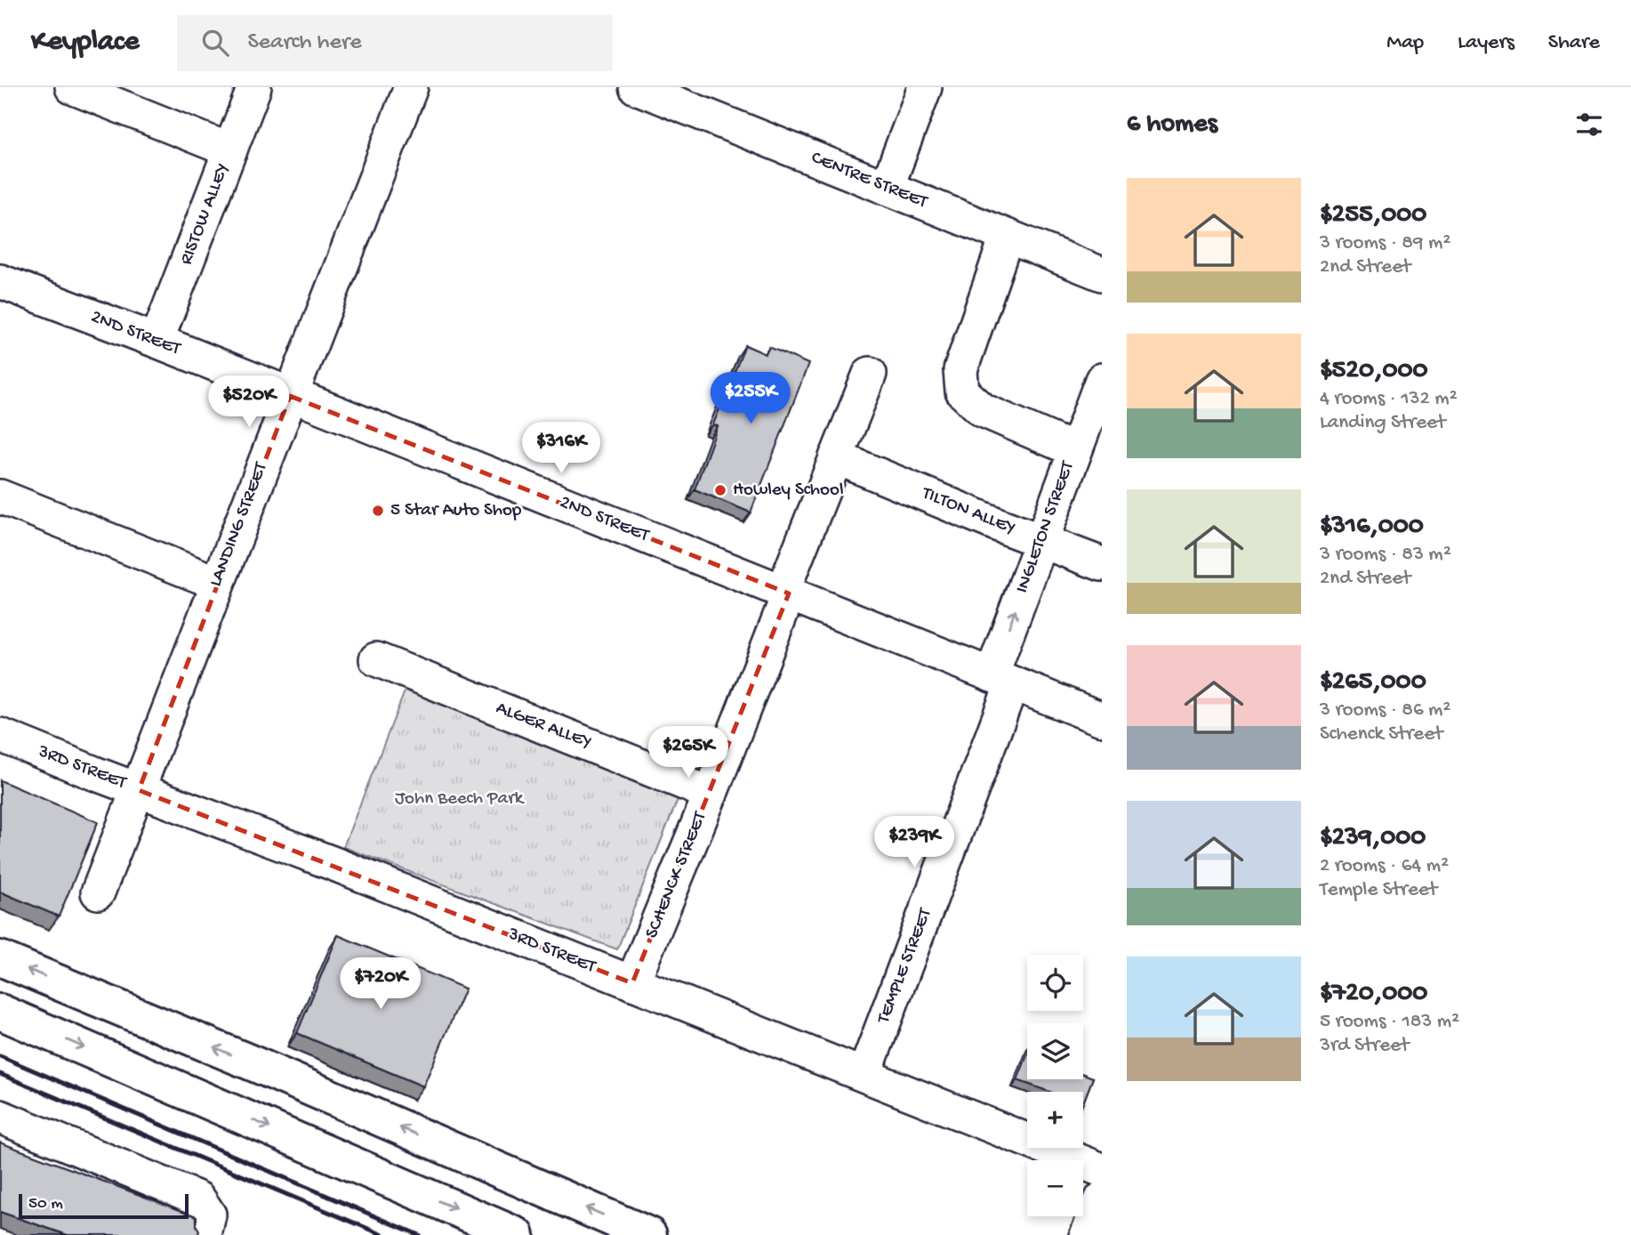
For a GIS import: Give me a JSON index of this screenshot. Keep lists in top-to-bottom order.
{
  "streets": {
    "street": [
      "CENTRE STREET",
      "RISTOW ALLEY",
      "2ND STREET",
      "TILTON ALLEY",
      "LANDING STREET",
      "INGLETON STREET",
      "ALGER ALLEY",
      "3RD STREET",
      "SCHENCK STREET",
      "TEMPLE STREET"
    ]
  },
  "crossings": [
    ["RISTOW ALLEY", "2ND STREET"],
    ["2ND STREET", "LANDING STREET"],
    ["2ND STREET", "INGLETON STREET"],
    ["2ND STREET", "SCHENCK STREET"],
    ["2ND STREET", "TEMPLE STREET"],
    ["TILTON ALLEY", "INGLETON STREET"],
    ["TILTON ALLEY", "SCHENCK STREET"],
    ["LANDING STREET", "3RD STREET"],
    ["INGLETON STREET", "TEMPLE STREET"],
    ["ALGER ALLEY", "SCHENCK STREET"],
    ["3RD STREET", "SCHENCK STREET"],
    ["3RD STREET", "TEMPLE STREET"]
  ],
  "one_way": ["INGLETON STREET"],
  "parks": ["John Beech Park"],
  "places": ["Howley School", "5 Star Auto Shop"],
  "scale_bar": "50 m",
  "page": {
    "header": "Keyplace",
    "search": "Search here",
    "nav": ["Map", "Layers", "Share"],
    "heading": "6 homes",
    "list": [
      {
        "name": "$255,000",
        "note": "3 rooms · 89 m² · 2nd Street"
      },
      {
        "name": "$520,000",
        "note": "4 rooms · 132 m² · Landing Street"
      },
      {
        "name": "$316,000",
        "note": "3 rooms · 83 m² · 2nd Street"
      },
      {
        "name": "$265,000",
        "note": "3 rooms · 86 m² · Schenck Street"
      },
      {
        "name": "$239,000",
        "note": "2 rooms · 64 m² · Temple Street"
      },
      {
        "name": "$720,000",
        "note": "5 rooms · 183 m² · 3rd Street"
      }
    ],
    "price": [
      "$255K",
      "$520K",
      "$316K",
      "$265K",
      "$239K",
      "$720K"
    ],
    "map_buttons": ["+", "−"],
    "scale": "50 m"
  }
}
